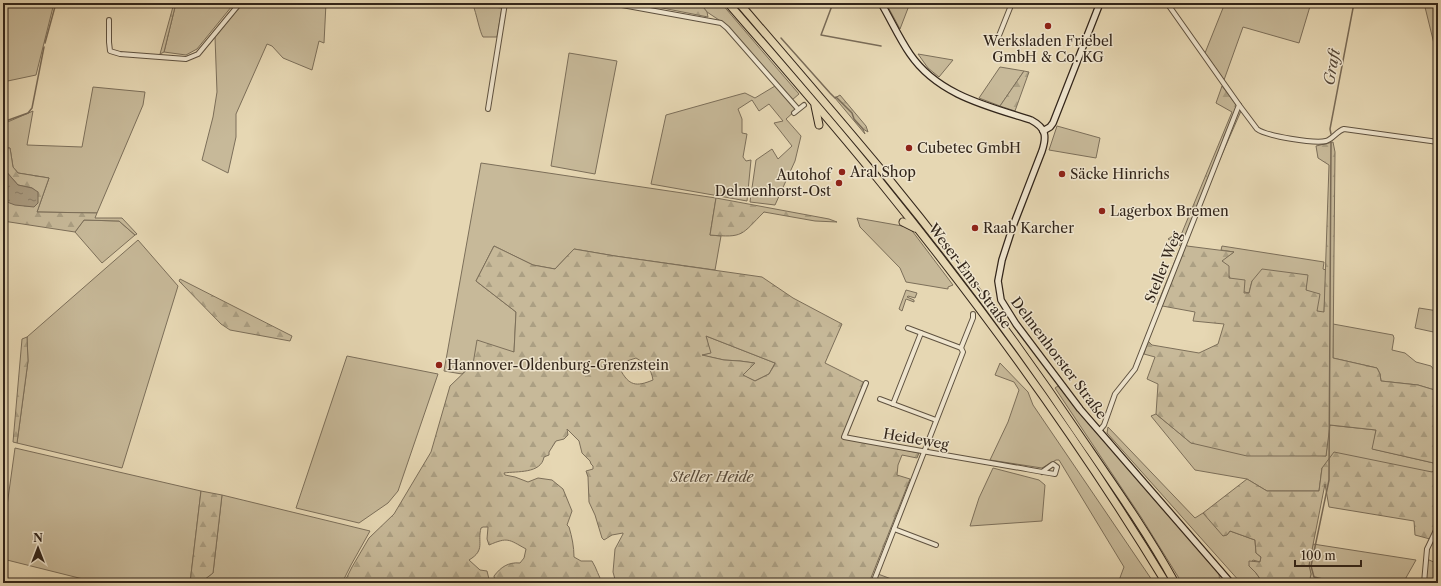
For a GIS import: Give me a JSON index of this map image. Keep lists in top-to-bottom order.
{
  "streets": {
    "highway": ["Weser-Ems-Straße"],
    "street": ["Steller Weg", "Delmenhorster Straße", "Heideweg"]
  },
  "crossings": [
    ["Steller Weg", "Delmenhorster Straße"]
  ],
  "water": ["Graft"],
  "parks": ["Steller Heide"],
  "places": [
    "Werksladen Friebel GmbH & Co. KG",
    "Cubetec GmbH",
    "Aral Shop",
    "Säcke Hinrichs",
    "Autohof Delmenhorst-Ost",
    "Lagerbox Bremen",
    "Raab Karcher",
    "Hannover-Oldenburg-Grenzstein"
  ],
  "scale_bar": "100 m",
  "north": "top"
}
